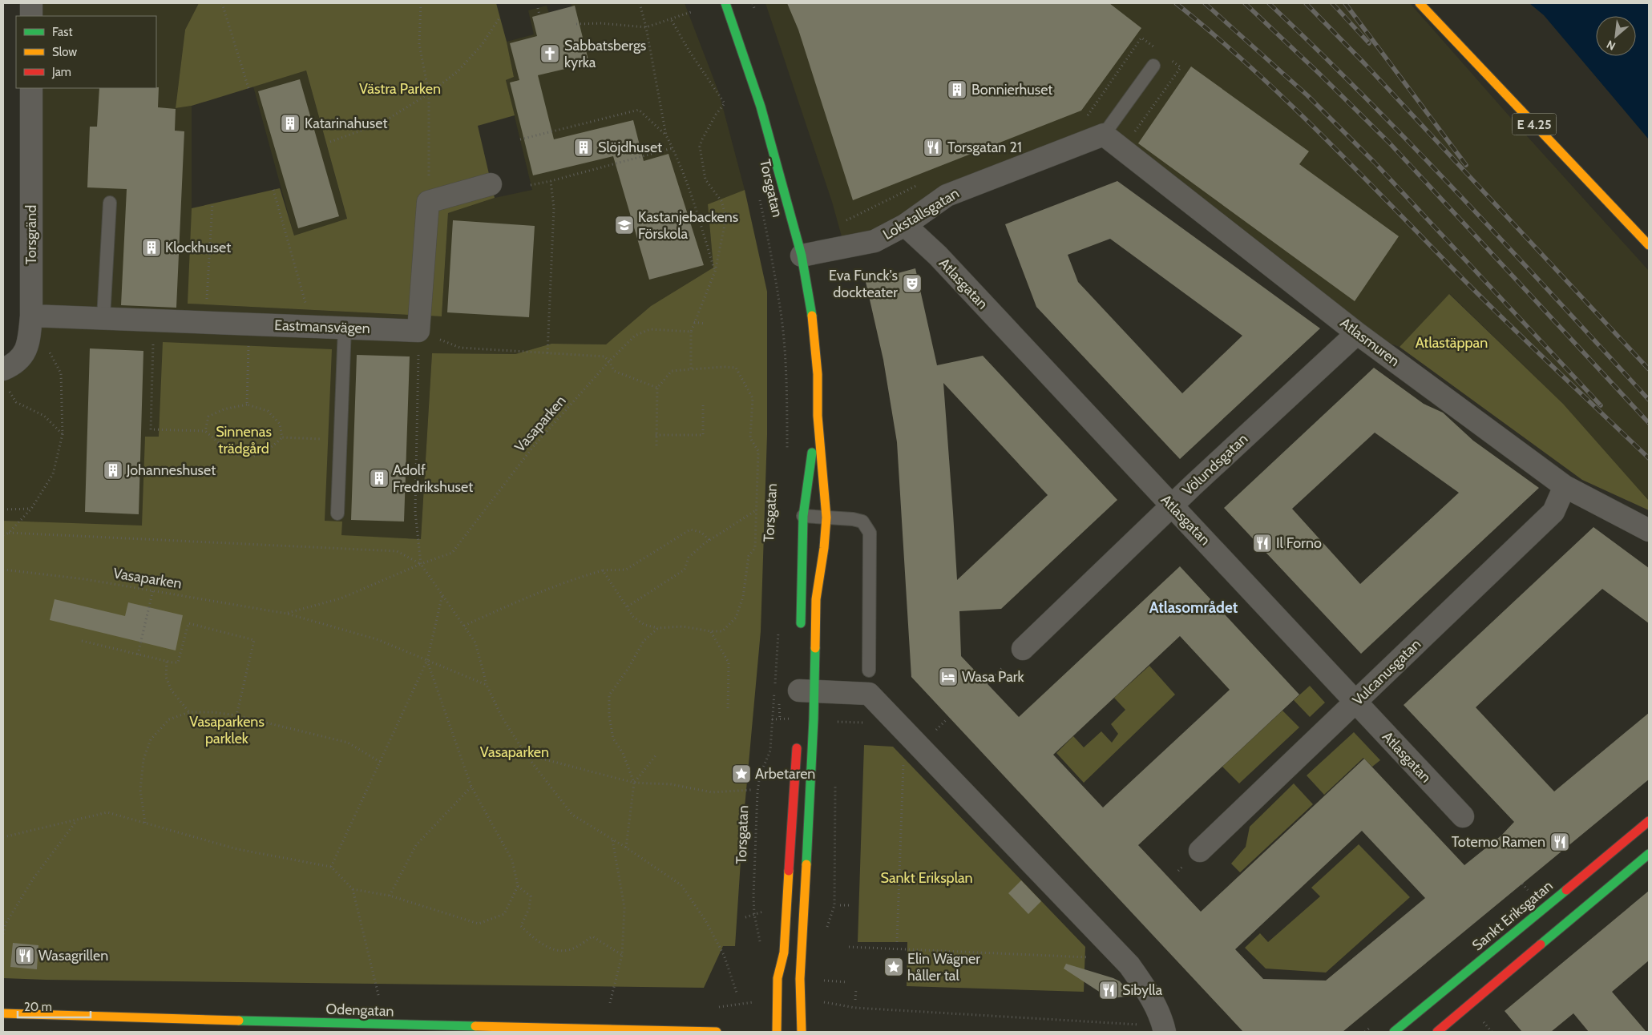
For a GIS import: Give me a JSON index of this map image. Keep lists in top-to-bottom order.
{
  "streets": {
    "main road": [
      "E 4.25",
      "Torsgatan",
      "Sankt Eriksgatan",
      "Odengatan"
    ],
    "street": [
      "Lokstallsgatan",
      "Torsgränd",
      "Atlasgatan",
      "Eastmansvägen",
      "Atlasmuren",
      "Völundsgatan",
      "Vulcanusgatan"
    ],
    "path": ["Vasaparken"]
  },
  "crossings": [
    ["Torsgatan", "Lokstallsgatan"],
    ["Lokstallsgatan", "Atlasgatan"],
    ["Lokstallsgatan", "Atlasmuren"],
    ["Torsgränd", "Eastmansvägen"],
    ["Atlasgatan", "Völundsgatan"],
    ["Atlasgatan", "Vulcanusgatan"],
    ["Atlasmuren", "Völundsgatan"],
    ["Atlasmuren", "Vulcanusgatan"]
  ],
  "districts": ["Atlasområdet"],
  "parks": [
    "Västra Parken",
    "Atlastäppan",
    "Sinnenas trädgård",
    "Vasaparkens parklek",
    "Vasaparken",
    "Sankt Eriksplan"
  ],
  "places": {
    "church": ["Sabbatsbergs kyrka"],
    "building": [
      "Bonnierhuset",
      "Katarinahuset",
      "Slöjdhuset",
      "Klockhuset",
      "Johanneshuset",
      "Adolf Fredrikshuset"
    ],
    "restaurant": [
      "Torsgatan 21",
      "Il Forno",
      "Totemo Ramen",
      "Wasagrillen",
      "Sibylla"
    ],
    "school or university": ["Kastanjebackens Förskola"],
    "theatre": ["Eva Funck's dockteater"],
    "hotel": ["Wasa Park"],
    "place": ["Arbetaren", "Elin Wägner håller tal"]
  },
  "legend": ["Fast", "Slow", "Jam"],
  "scale_bar": "20 m",
  "north": "bottom left"
}
